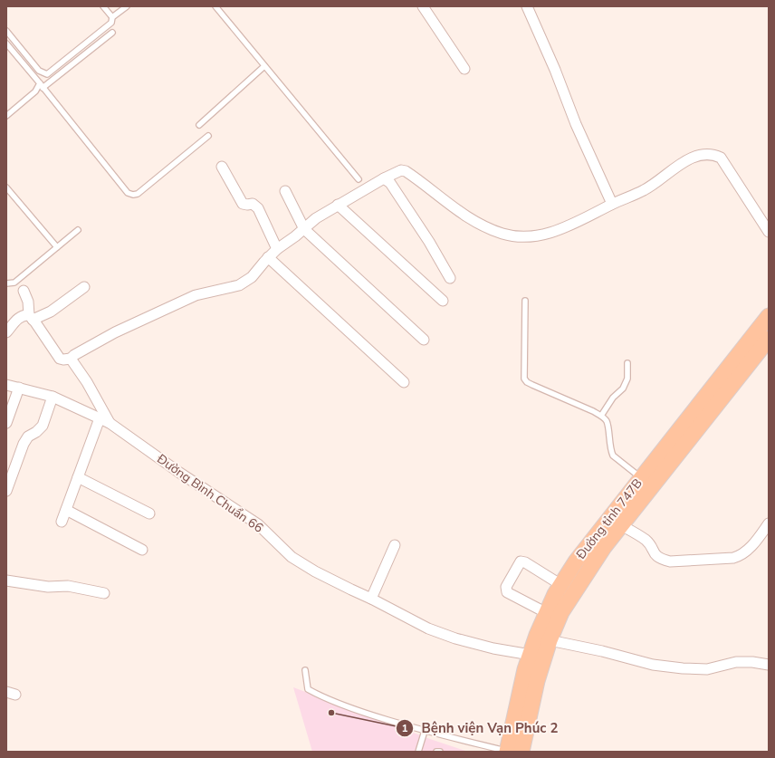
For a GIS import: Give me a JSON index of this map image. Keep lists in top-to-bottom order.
{
  "streets": {
    "main road": ["Đường tỉnh 747B"],
    "street": ["Đường Bình Chuẩn 66"]
  },
  "crossings": [
    ["Đường Bình Chuẩn 66", "Đường tỉnh 747B"]
  ],
  "places": ["Bệnh viện Vạn Phúc 2"]
}
